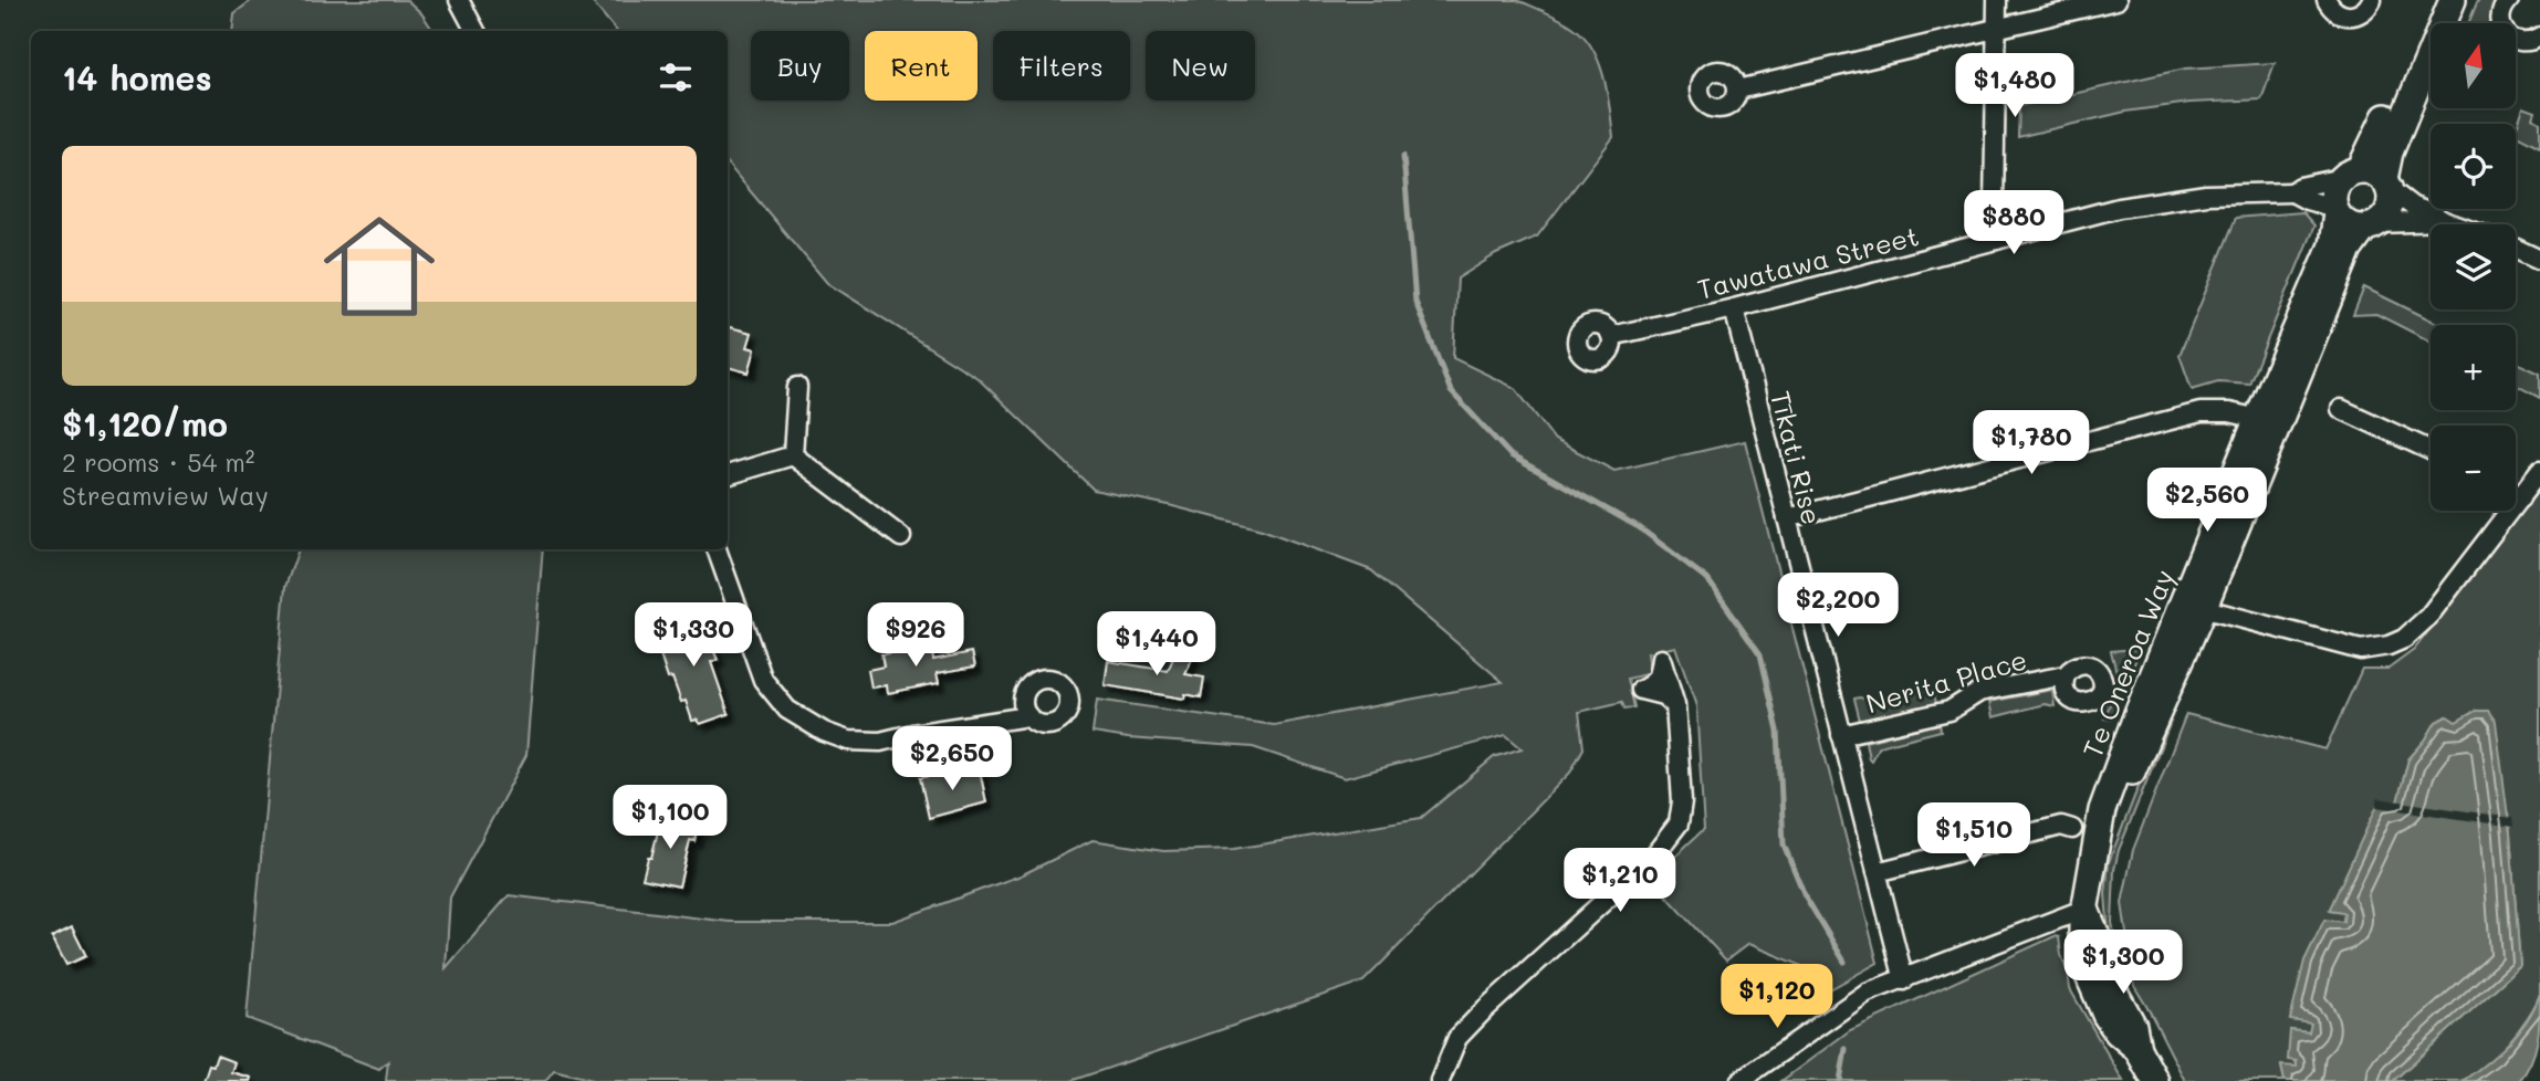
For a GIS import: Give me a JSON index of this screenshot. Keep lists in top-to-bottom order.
{
  "streets": {
    "street": [
      "Tawatawa Street",
      "Tīkati Rise",
      "Te Oneroa Way",
      "Nerita Place"
    ]
  },
  "crossings": [
    ["Tawatawa Street", "Tīkati Rise"],
    ["Tawatawa Street", "Te Oneroa Way"],
    ["Tīkati Rise", "Nerita Place"]
  ],
  "north": "top",
  "page": {
    "map_buttons": ["+", "−"],
    "chip": [
      "Buy",
      "Rent",
      "Filters",
      "New"
    ],
    "heading": "14 homes",
    "price": [
      "$1,480",
      "$880",
      "$1,780",
      "$2,560",
      "$2,200",
      "$1,330",
      "$926",
      "$1,440",
      "$2,650",
      "$1,100",
      "$1,510",
      "$1,210",
      "$1,300",
      "$1,120"
    ],
    "list": [
      {
        "name": "$1,120/mo",
        "note": "2 rooms · 54 m² · Streamview Way"
      }
    ]
  }
}
